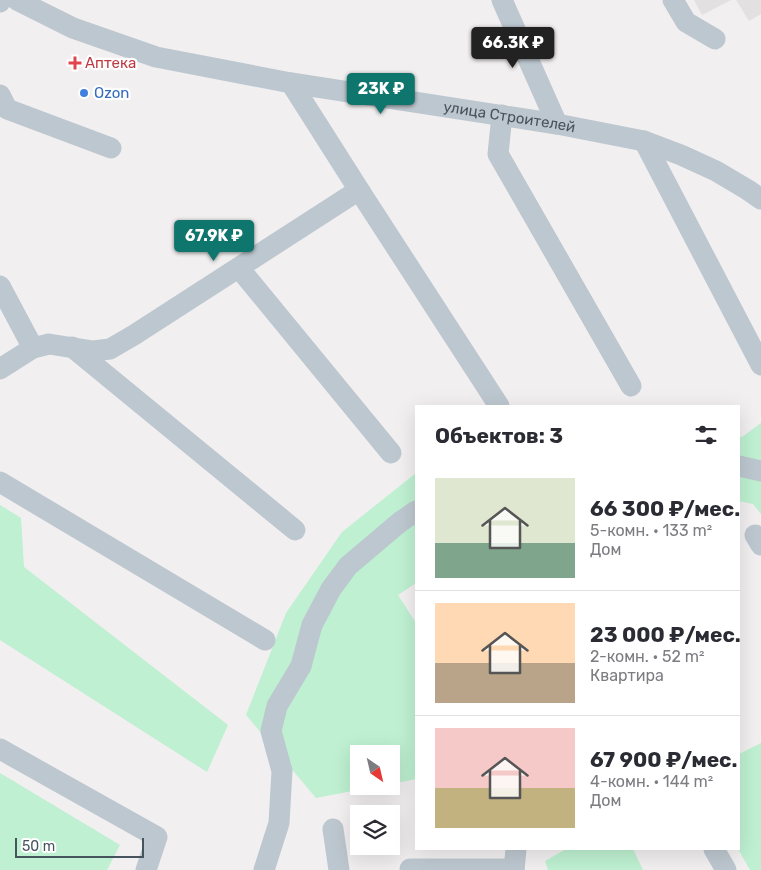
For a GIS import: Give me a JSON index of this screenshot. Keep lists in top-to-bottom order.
{
  "streets": {
    "street": ["улица Строителей"]
  },
  "places": {
    "health": ["Аптека"],
    "other": ["Ozon"]
  },
  "scale_bar": "50 m",
  "north": "bottom right",
  "page": {
    "price": ["66.3K ₽", "23K ₽", "67.9K ₽"],
    "heading": "Объектов: 3",
    "list": [
      {
        "name": "66 300 ₽/мес.",
        "note": "5-комн. · 133 m² · Дом"
      },
      {
        "name": "23 000 ₽/мес.",
        "note": "2-комн. · 52 m² · Квартира"
      },
      {
        "name": "67 900 ₽/мес.",
        "note": "4-комн. · 144 m² · Дом"
      }
    ],
    "scale": "50 m"
  }
}
